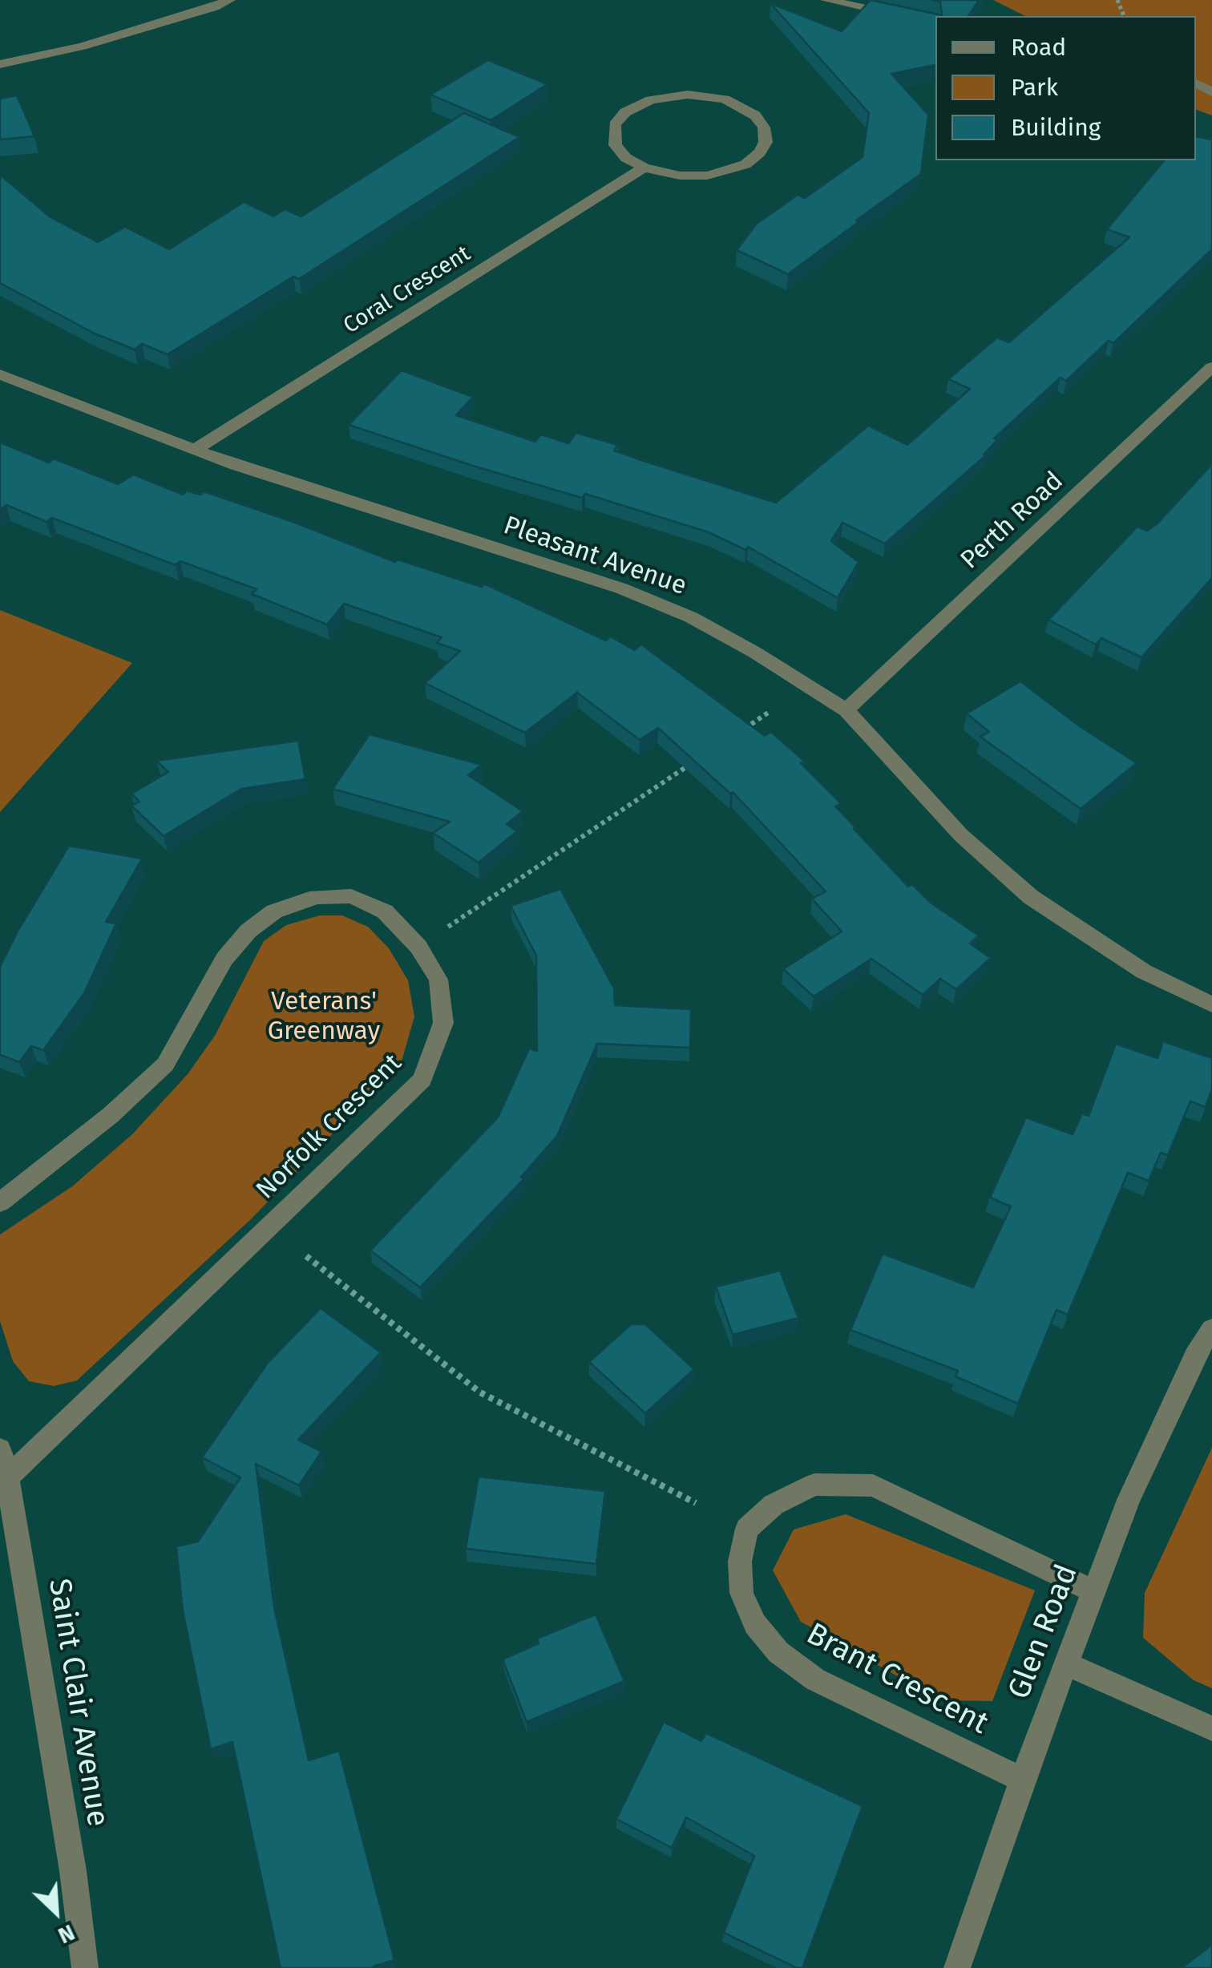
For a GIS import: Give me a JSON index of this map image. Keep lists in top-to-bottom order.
{
  "streets": {
    "street": [
      "Coral Crescent",
      "Perth Road",
      "Pleasant Avenue",
      "Norfolk Crescent",
      "Glen Road",
      "Brant Crescent",
      "Saint Clair Avenue"
    ]
  },
  "crossings": [
    ["Coral Crescent", "Pleasant Avenue"],
    ["Perth Road", "Pleasant Avenue"],
    ["Norfolk Crescent", "Saint Clair Avenue"],
    ["Glen Road", "Brant Crescent"]
  ],
  "parks": ["Veterans' Greenway"],
  "legend": ["Road", "Park", "Building"],
  "north": "bottom right"
}
